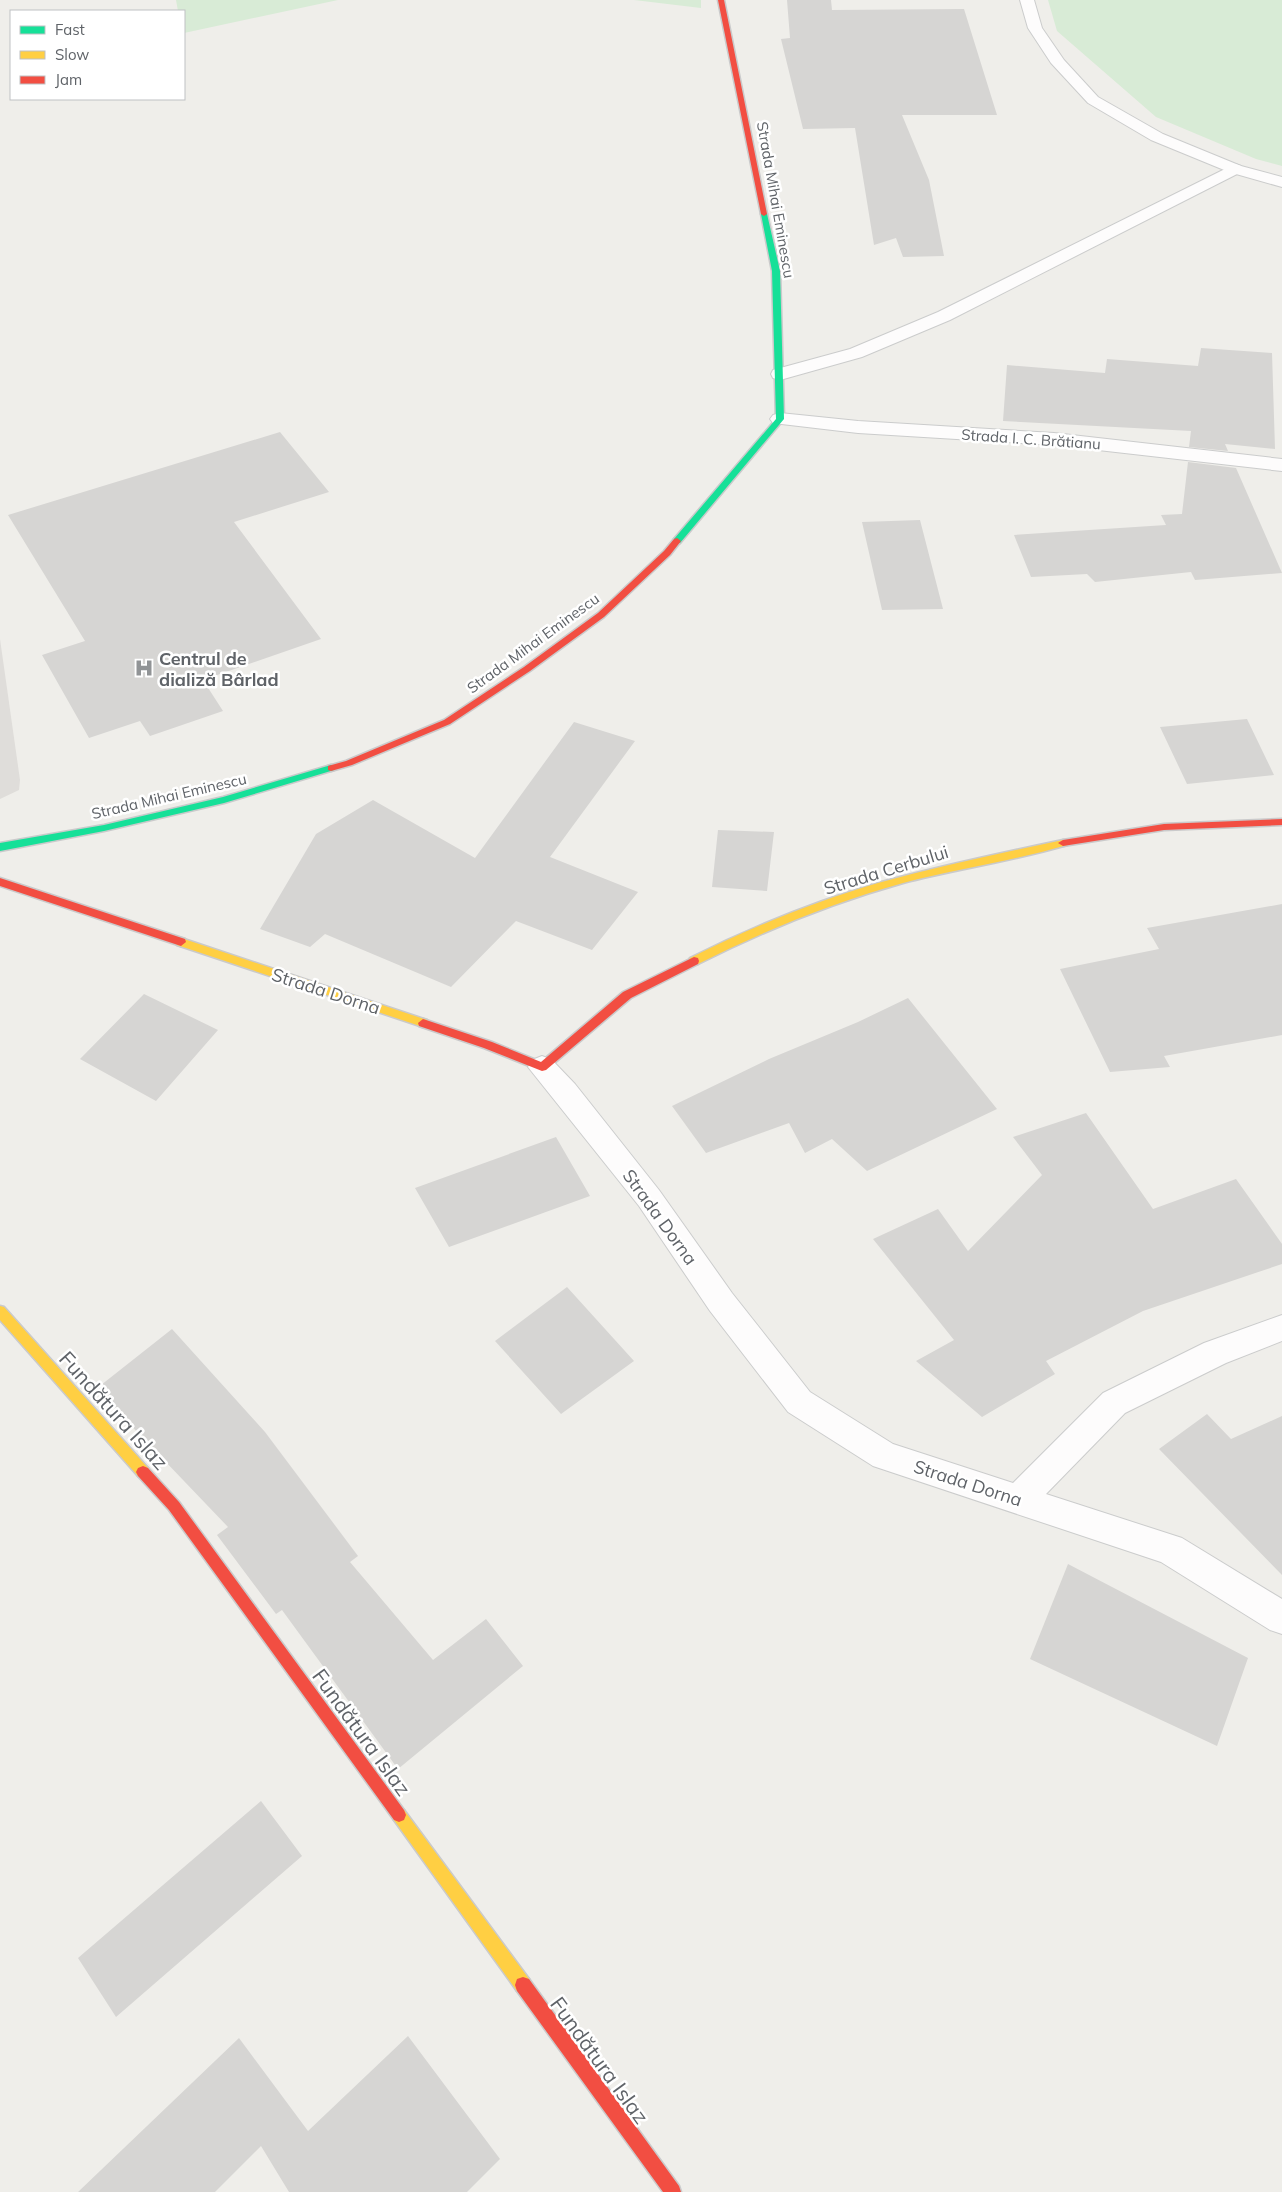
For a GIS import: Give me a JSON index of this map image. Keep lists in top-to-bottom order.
{
  "streets": {
    "main road": [
      "Strada Mihai Eminescu",
      "Strada Cerbului",
      "Strada Dorna",
      "Fundătura Islaz"
    ],
    "street": ["Strada I. C. Brătianu"]
  },
  "crossings": [
    ["Strada Mihai Eminescu", "Strada I. C. Brătianu"],
    ["Strada Cerbului", "Strada Dorna"]
  ],
  "places": {
    "hospital": ["Centrul de dializă Bârlad"]
  },
  "legend": ["Fast", "Slow", "Jam"]
}
